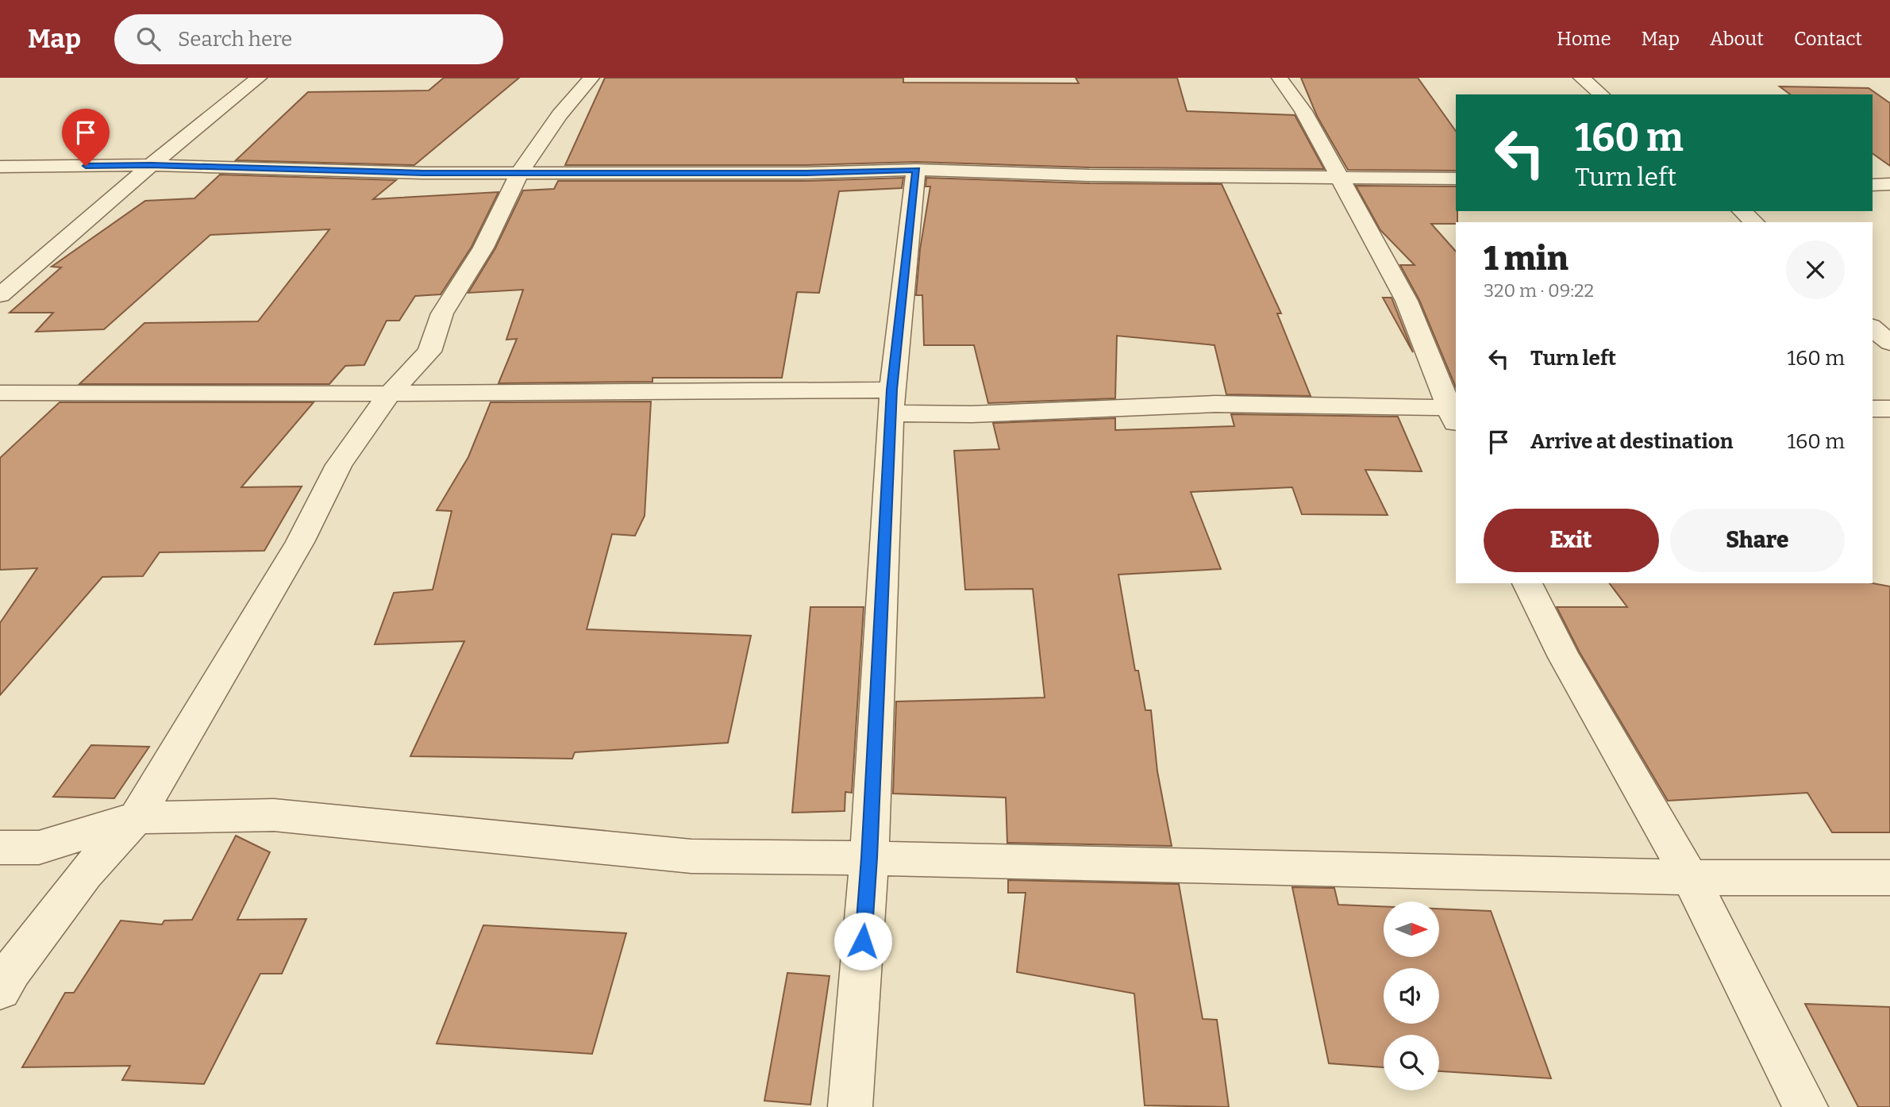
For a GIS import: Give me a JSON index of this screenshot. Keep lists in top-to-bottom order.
{
  "north": "right",
  "page": {
    "header": "Map",
    "search": "Search here",
    "nav": [
      "Home",
      "Map",
      "About",
      "Contact"
    ],
    "turn": ["160 m", "Turn left"],
    "heading": ["1 min", "320 m · 09:22"],
    "list": [
      {
        "name": "Turn left",
        "value": "160 m"
      },
      {
        "name": "Arrive at destination",
        "value": "160 m"
      }
    ],
    "buttons": ["Exit", "Share"]
  }
}
